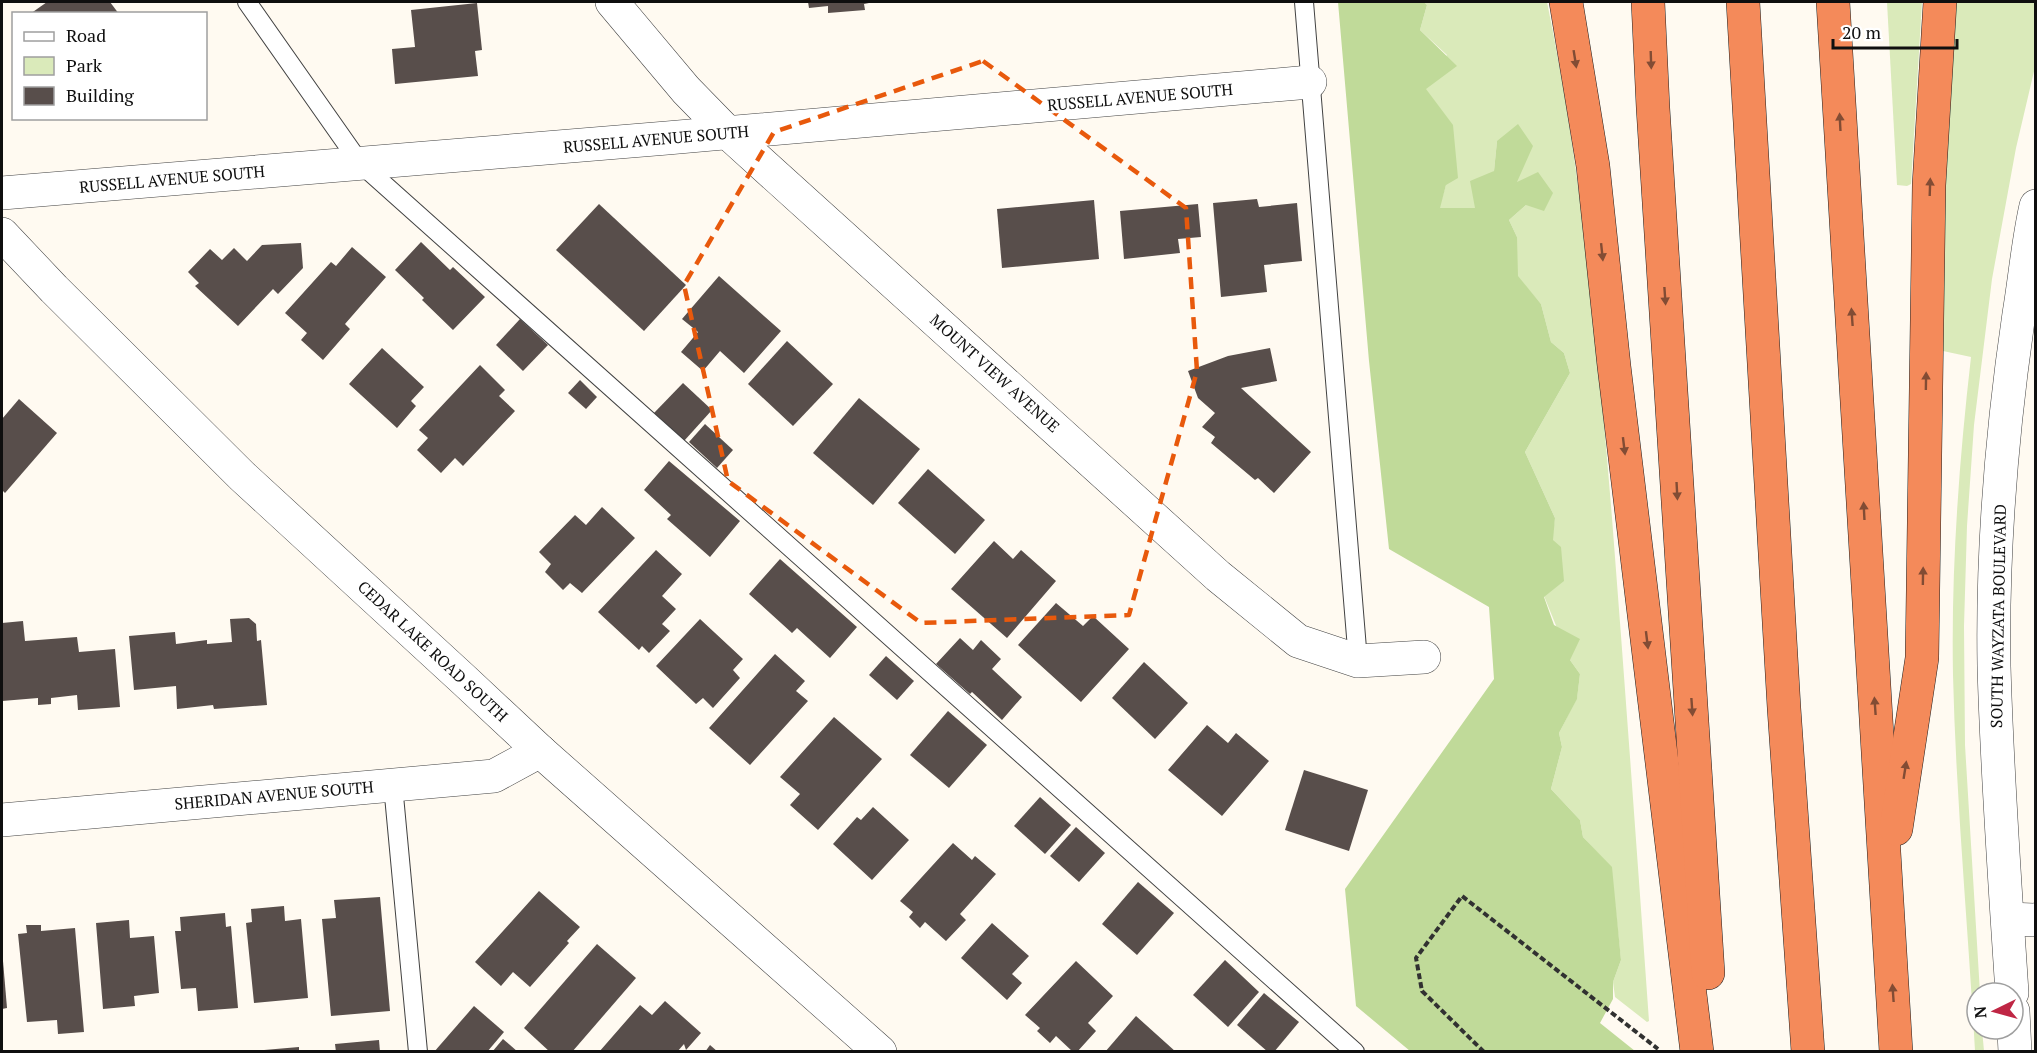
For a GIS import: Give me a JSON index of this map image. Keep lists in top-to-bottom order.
{
  "streets": {
    "street": [
      "RUSSELL AVENUE SOUTH",
      "MOUNT VIEW AVENUE",
      "SOUTH WAYZATA BOULEVARD",
      "CEDAR LAKE ROAD SOUTH",
      "SHERIDAN AVENUE SOUTH"
    ]
  },
  "crossings": [
    ["RUSSELL AVENUE SOUTH", "MOUNT VIEW AVENUE"],
    ["CEDAR LAKE ROAD SOUTH", "SHERIDAN AVENUE SOUTH"]
  ],
  "legend": ["Road", "Park", "Building"],
  "scale_bar": "20 m",
  "north": "left"
}
